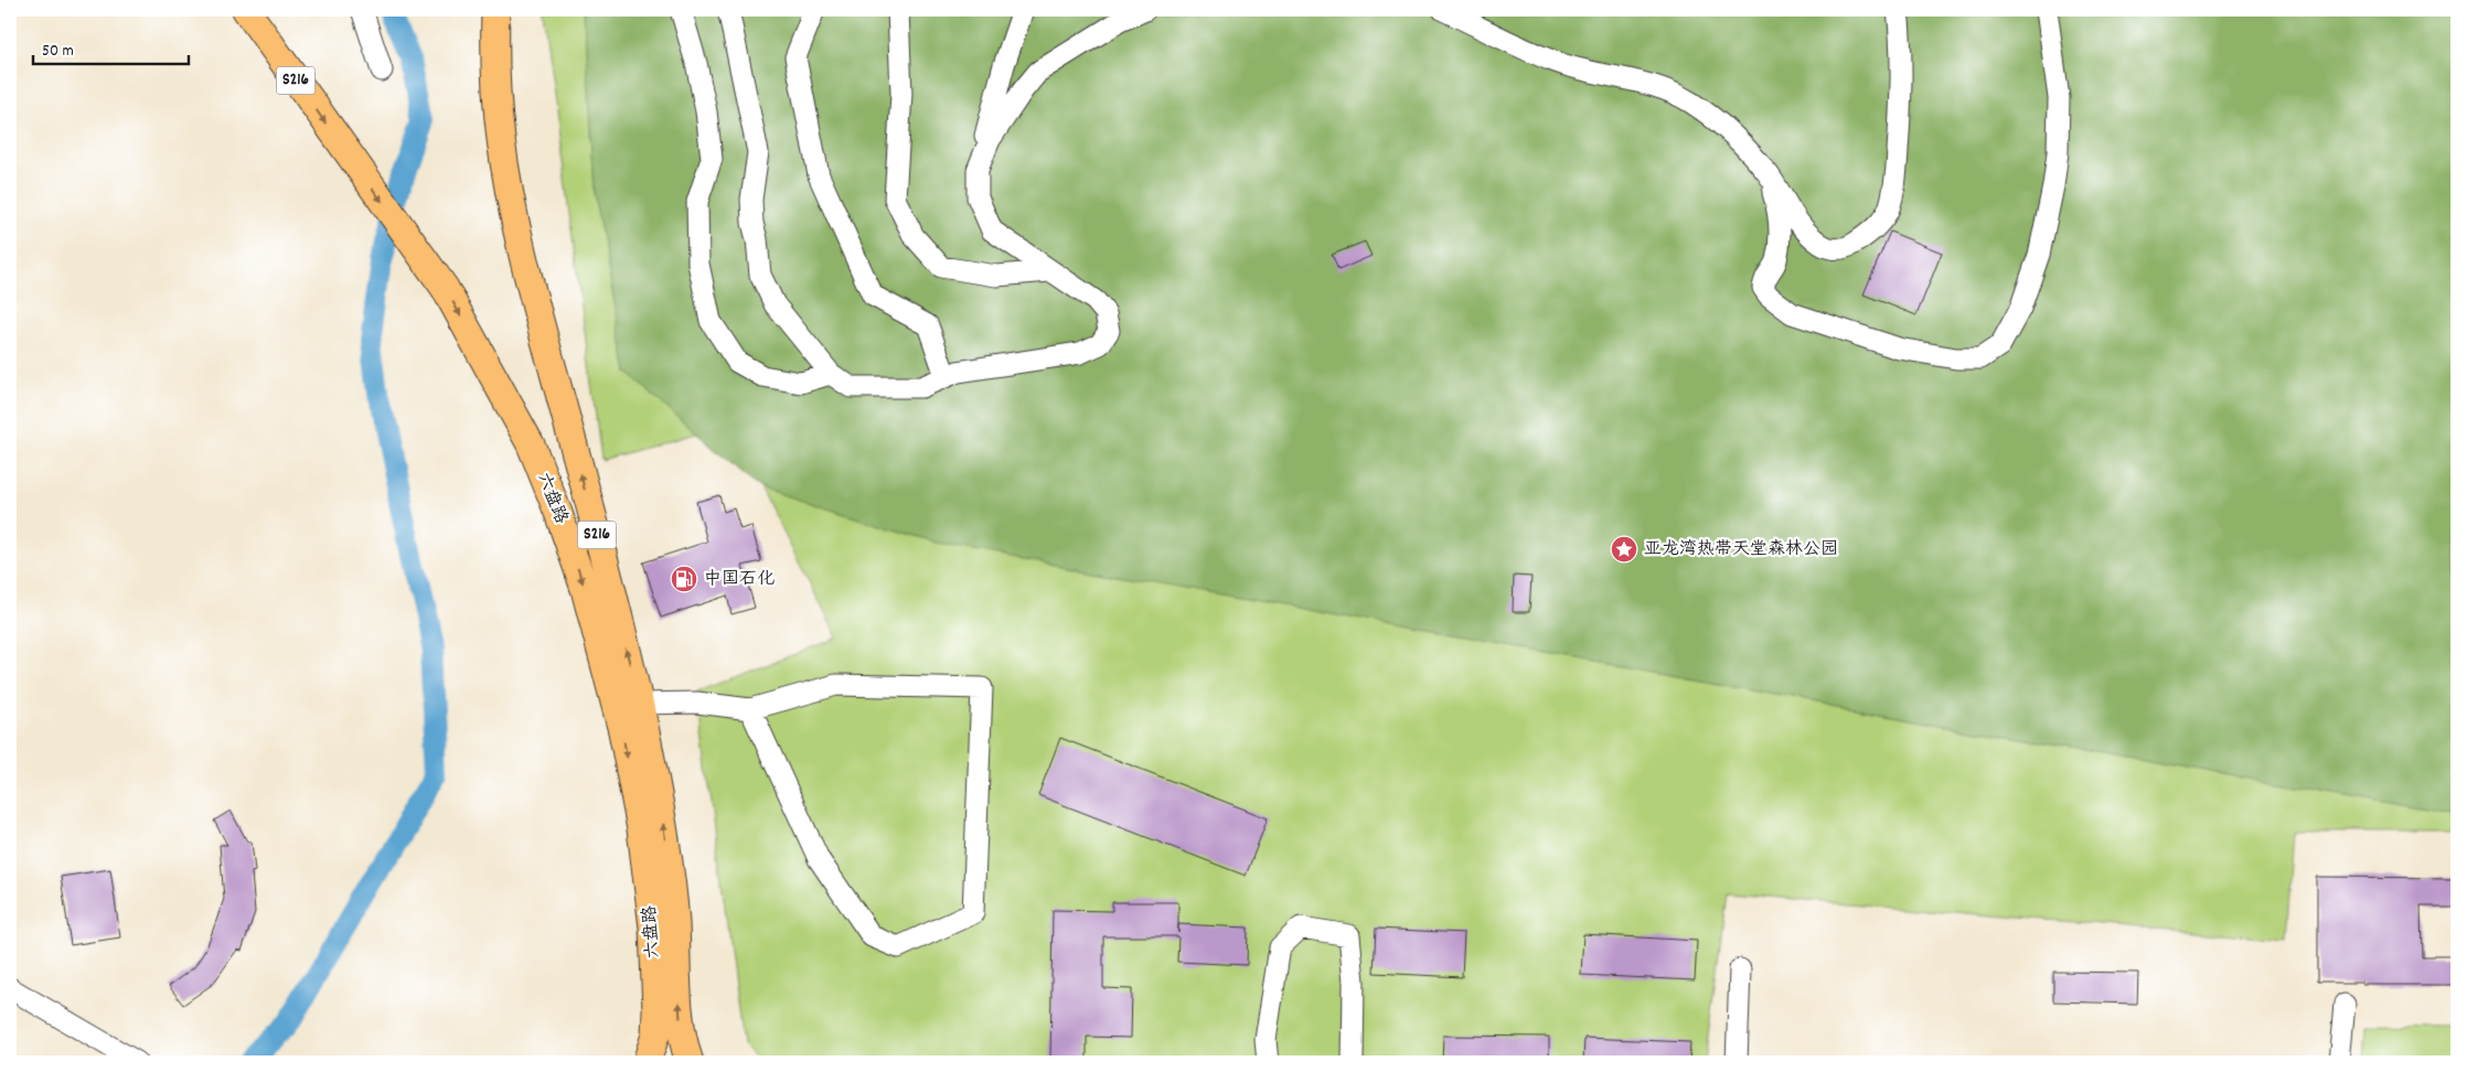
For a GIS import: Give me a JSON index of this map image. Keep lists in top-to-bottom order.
{
  "streets": {
    "main road": ["S216", "六盘路"]
  },
  "places": {
    "place": ["亚龙湾热带天堂森林公园"],
    "fuel station": ["中国石化"]
  },
  "scale_bar": "50 m"
}
